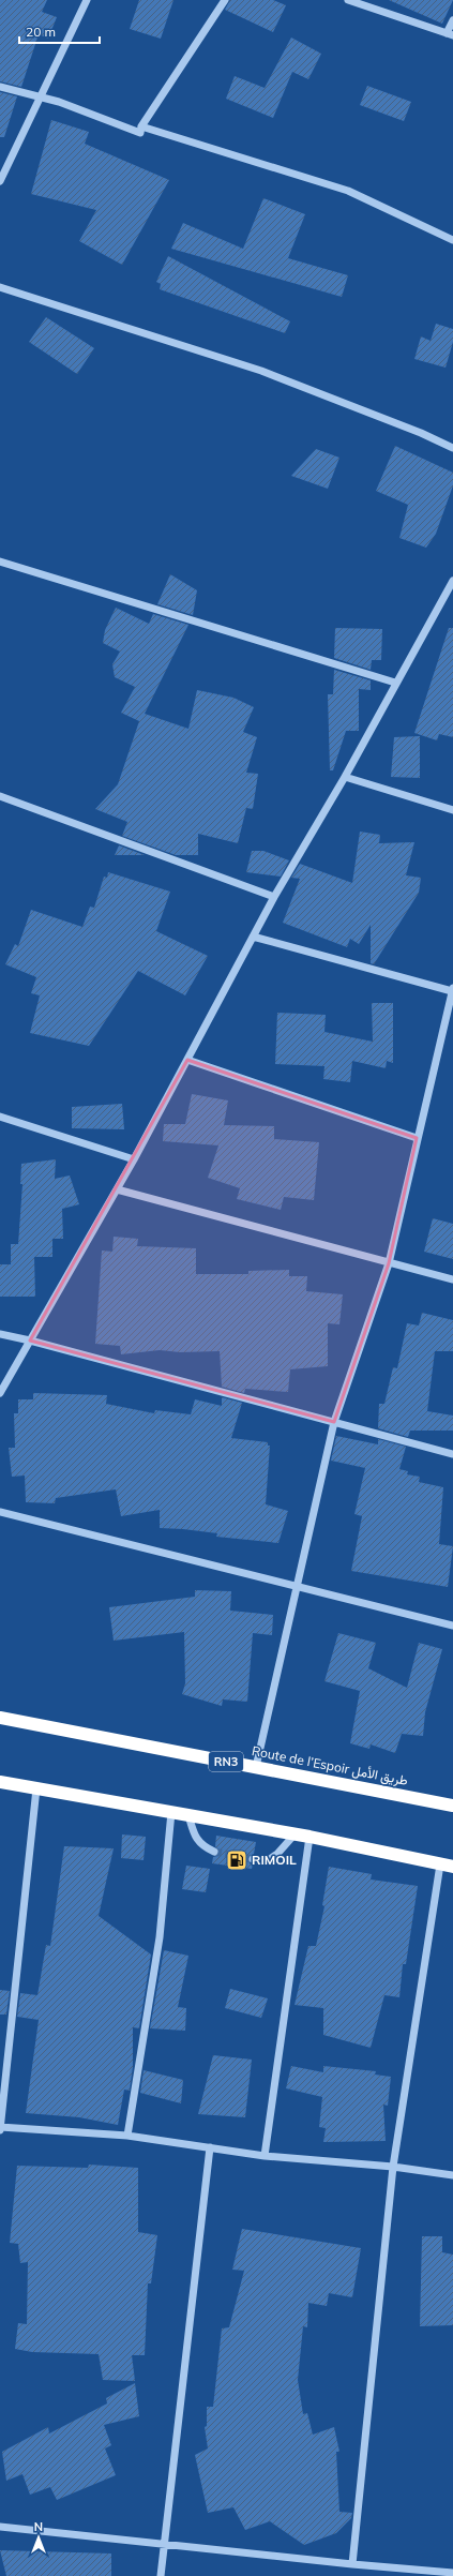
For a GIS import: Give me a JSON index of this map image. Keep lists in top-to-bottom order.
{
  "streets": {
    "highway": ["RN3", "Route de l’Espoir طريق الأمل"]
  },
  "places": {
    "fuel station": ["RIMOIL"]
  },
  "scale_bar": "20 m",
  "north": "top"
}
